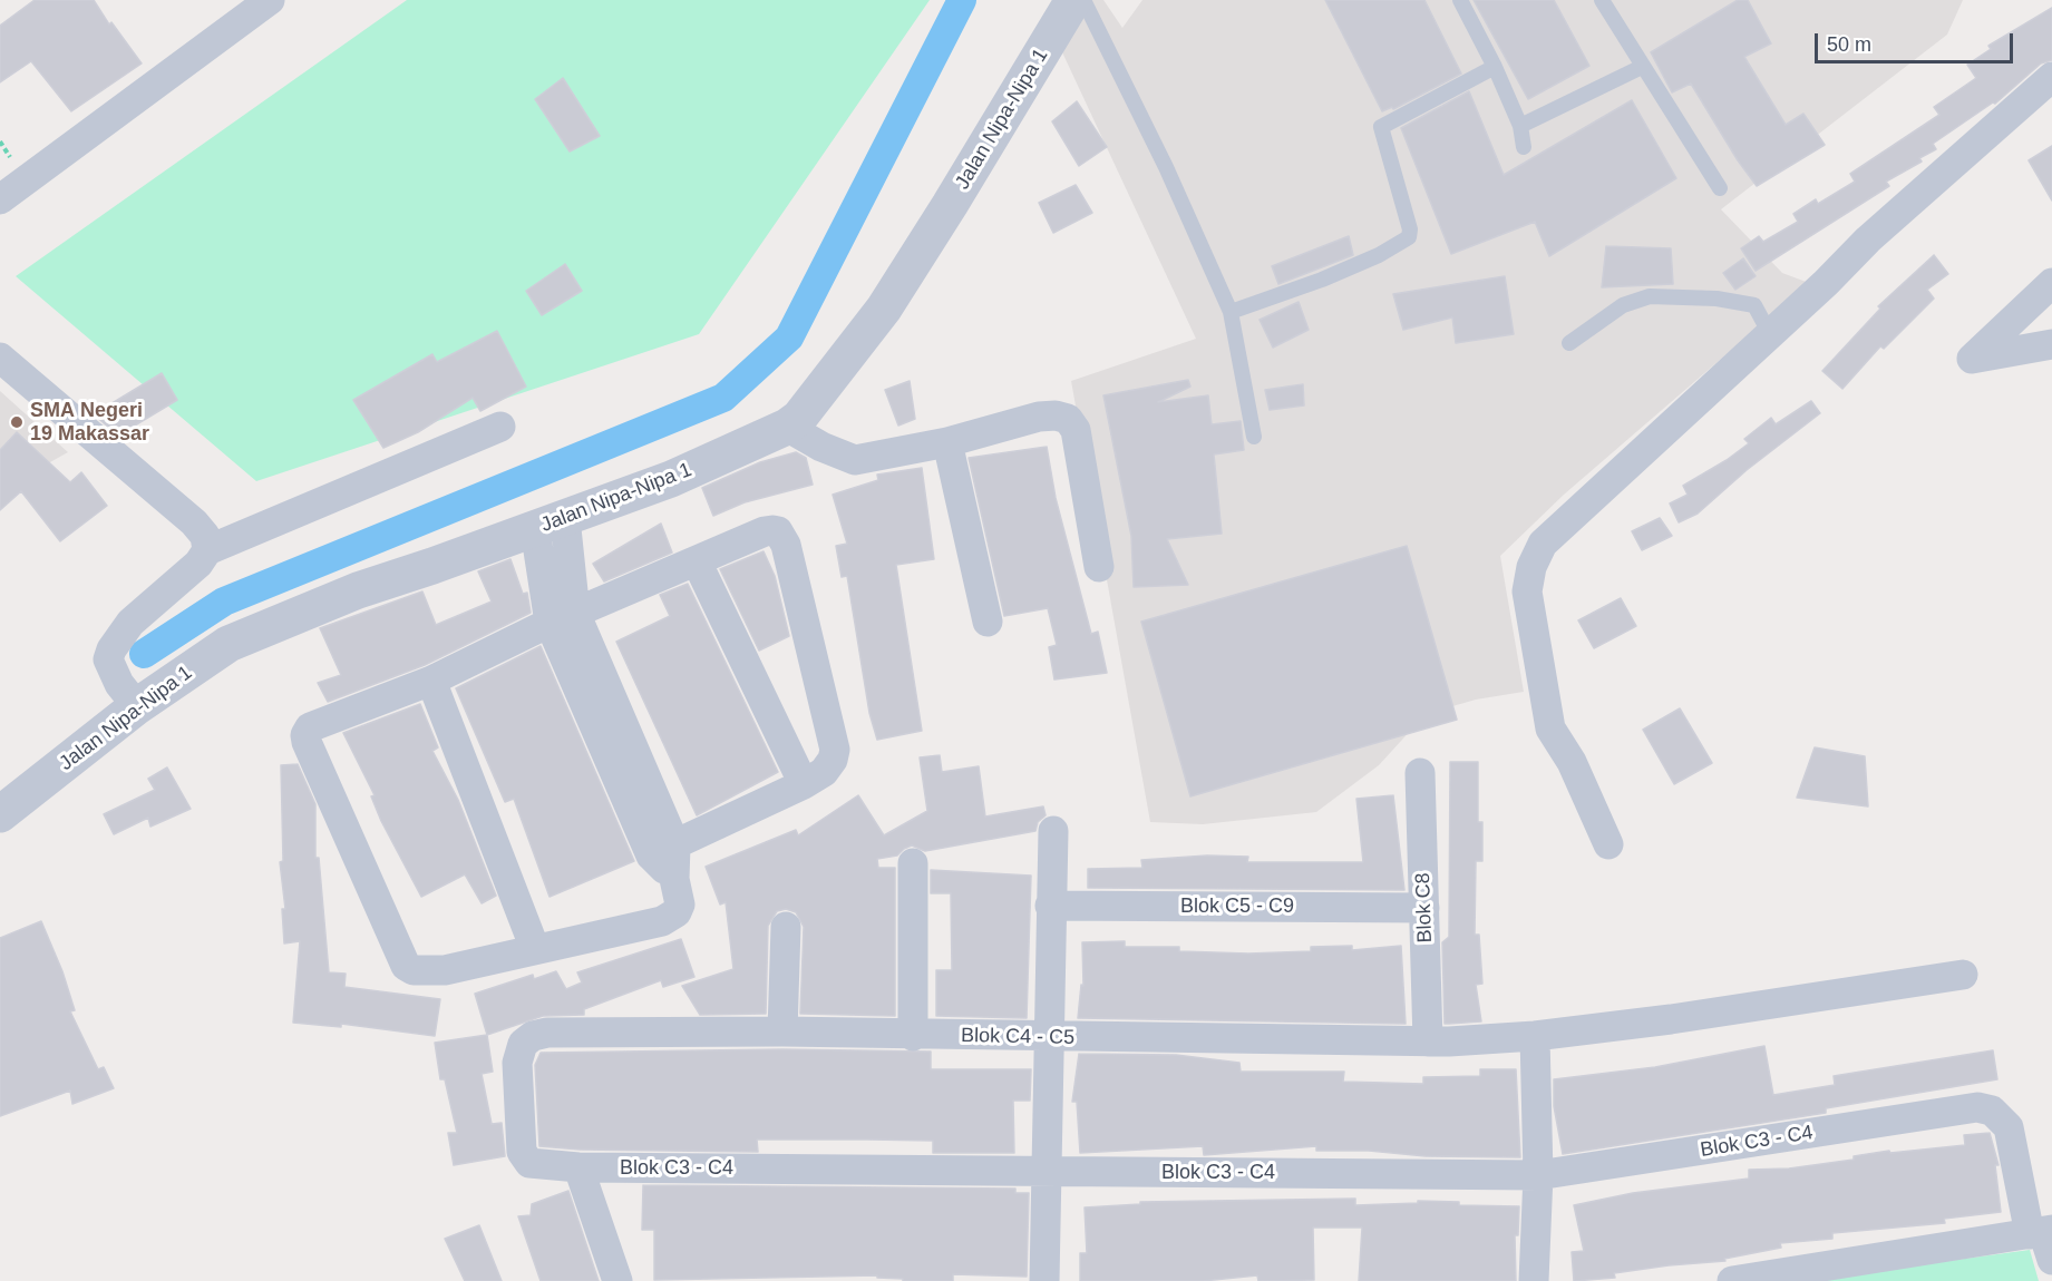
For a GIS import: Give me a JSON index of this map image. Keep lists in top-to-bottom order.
{
  "streets": {
    "street": [
      "Jalan Nipa-Nipa 1",
      "Blok C5 - C9",
      "Blok C8",
      "Blok C4 - C5",
      "Blok C3 - C4"
    ]
  },
  "crossings": [
    ["Blok C5 - C9", "Blok C8"],
    ["Blok C8", "Blok C4 - C5"],
    ["Blok C4 - C5", "Blok C3 - C4"]
  ],
  "places": ["SMA Negeri 19 Makassar"],
  "scale_bar": "50 m"
}
